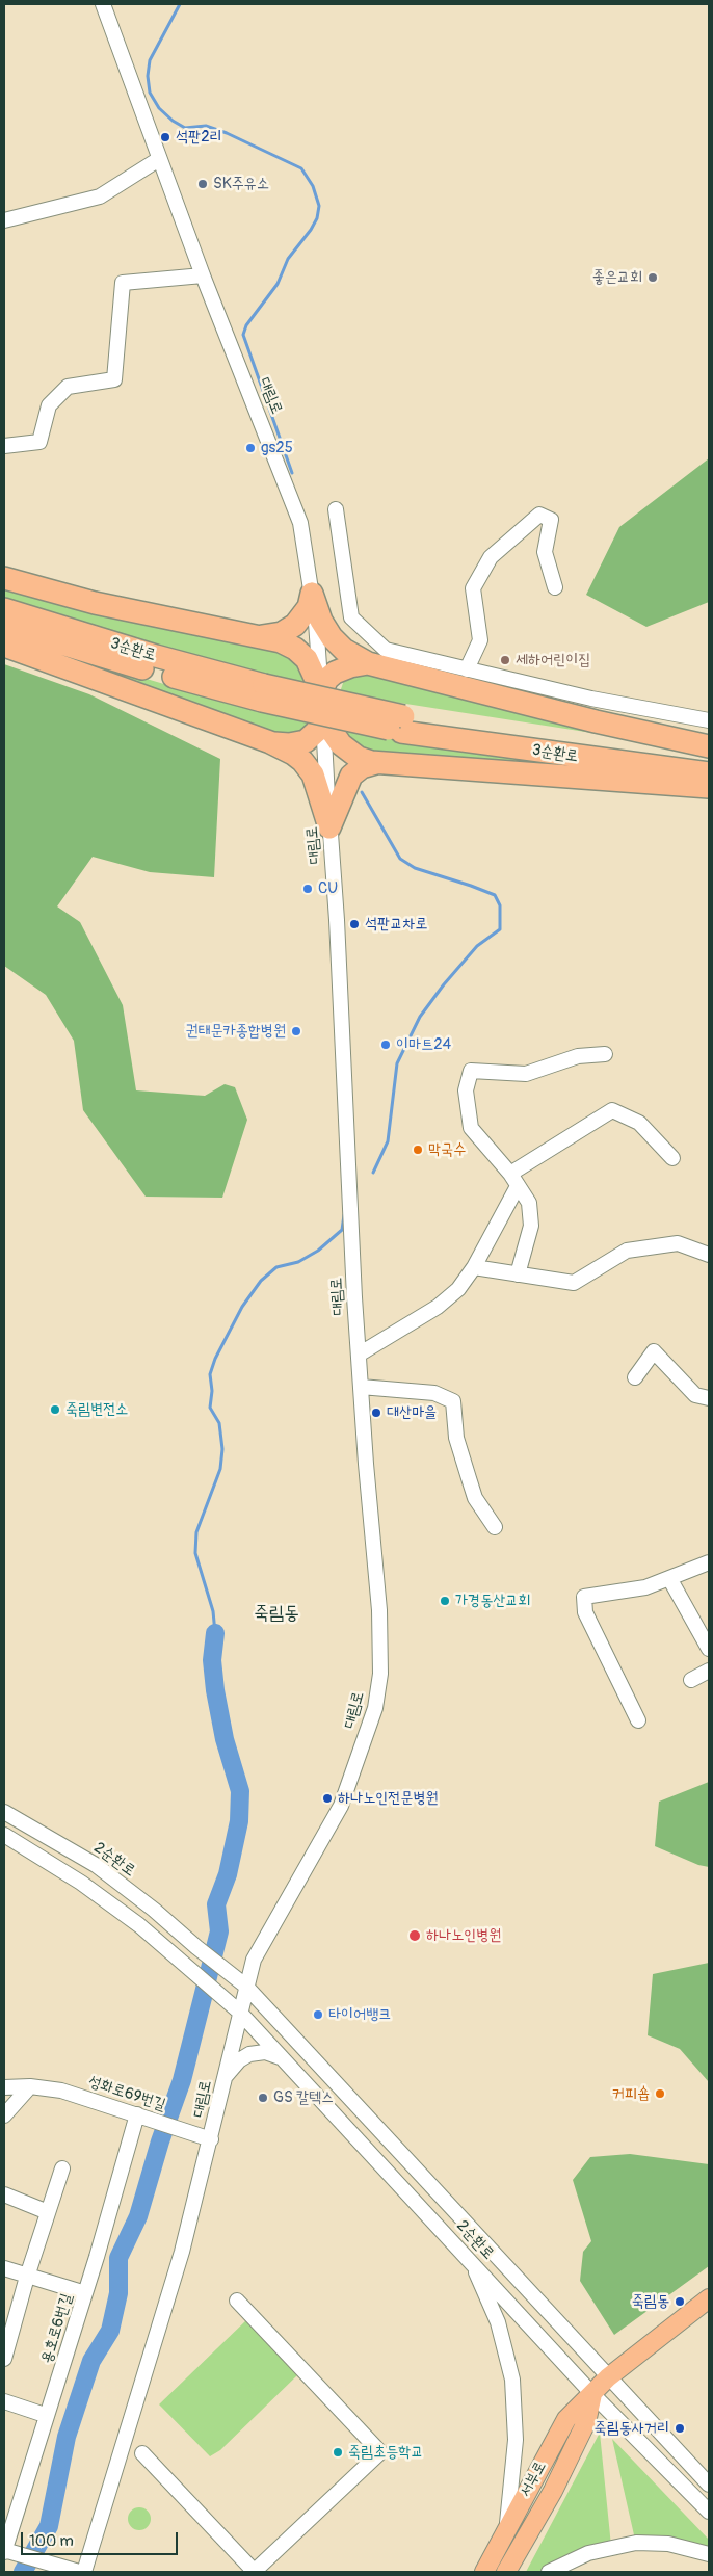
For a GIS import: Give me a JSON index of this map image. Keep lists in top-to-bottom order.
{
  "streets": {
    "highway": ["3순환로"],
    "main road": ["서부로"],
    "street": [
      "대림로",
      "2순환로",
      "성화로69번길",
      "용호로6번길"
    ]
  },
  "crossings": [
    ["대림로", "2순환로"],
    ["대림로", "성화로69번길"],
    ["2순환로", "서부로"],
    ["성화로69번길", "용호로6번길"]
  ],
  "districts": ["죽림동"],
  "places": [
    "석판2리",
    "SK주유소",
    "좋은교회",
    "gs25",
    "세하어린이집",
    "CU",
    "석판교차로",
    "권태문카종합병원",
    "이마트24",
    "막국수",
    "죽림변전소",
    "대산마을",
    "가경동산교회",
    "하나노인전문병원",
    "하나노인병원",
    "타이어뱅크",
    "커피숍",
    "GS 칼텍스",
    "죽림동",
    "죽림동사거리",
    "죽림초등학교"
  ],
  "scale_bar": "100 m"
}
